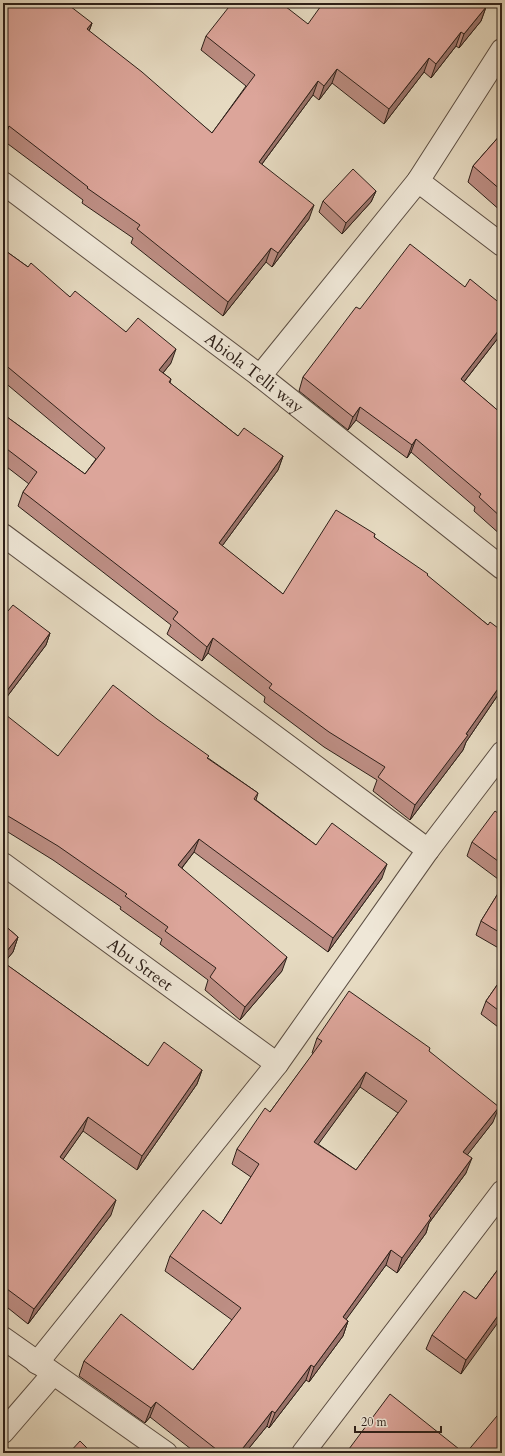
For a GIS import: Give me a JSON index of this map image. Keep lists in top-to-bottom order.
{
  "streets": {
    "street": ["Abiola Telli way", "Abu Street"]
  },
  "scale_bar": "20 m"
}
